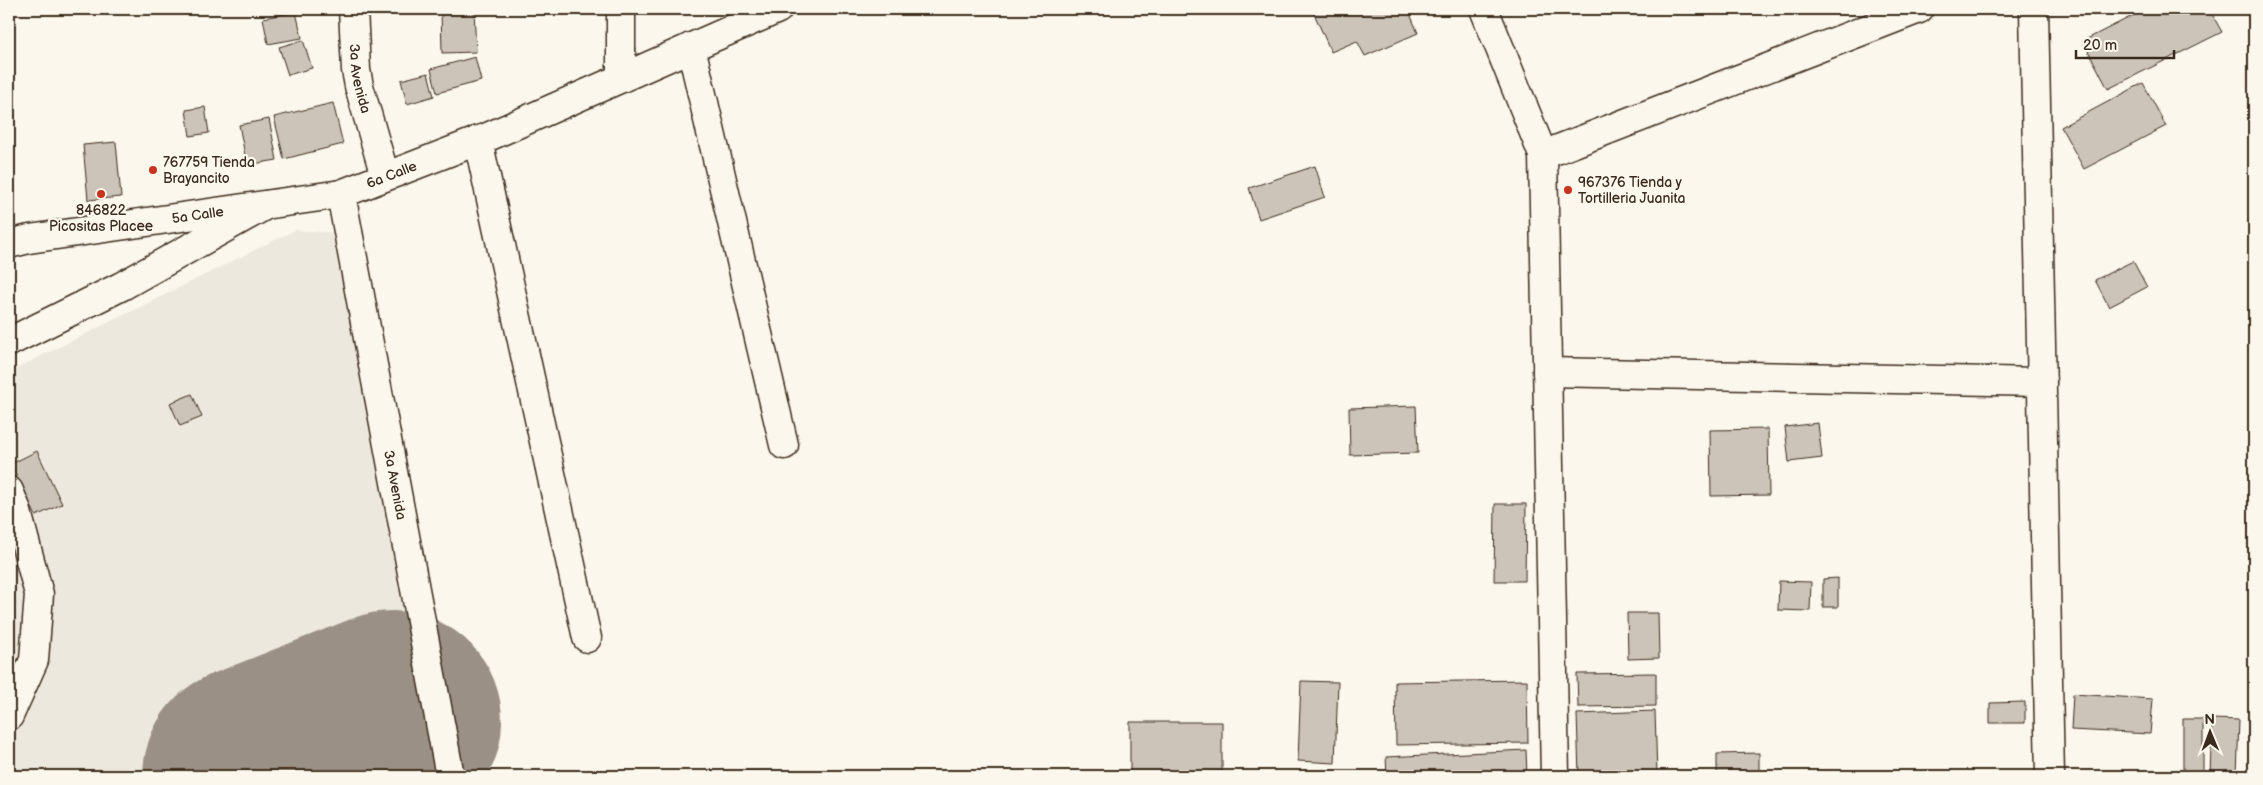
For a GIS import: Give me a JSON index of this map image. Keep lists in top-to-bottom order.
{
  "streets": {
    "street": ["3a Avenida", "6a Calle", "5a Calle"]
  },
  "crossings": [
    ["3a Avenida", "6a Calle"],
    ["6a Calle", "5a Calle"]
  ],
  "places": ["767759 Tienda Brayancito", "967376 Tienda y Tortilleria Juanita", "846822 Picositas Placee"],
  "scale_bar": "20 m",
  "north": "top"
}
